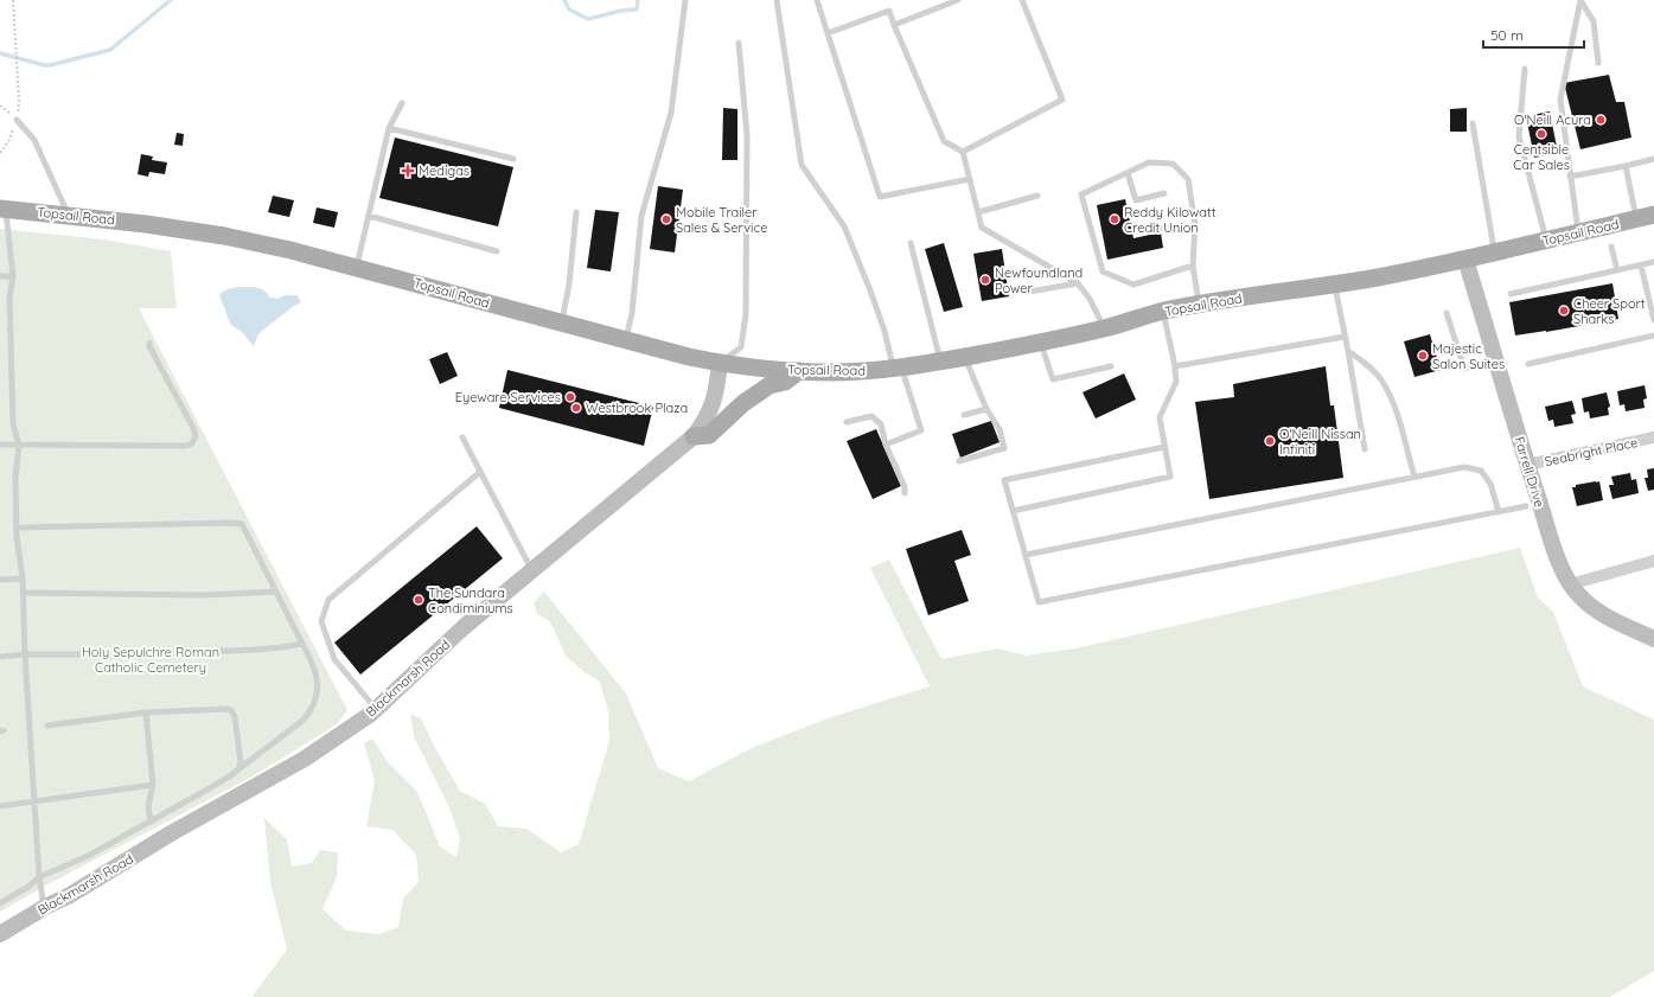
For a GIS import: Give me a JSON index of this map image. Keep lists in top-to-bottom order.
{
  "streets": {
    "main road": ["Topsail Road", "Farrell Drive", "Blackmarsh Road"],
    "street": ["Seabright Place"]
  },
  "crossings": [
    ["Topsail Road", "Farrell Drive"],
    ["Topsail Road", "Blackmarsh Road"],
    ["Seabright Place", "Farrell Drive"]
  ],
  "parks": ["Holy Sepulchre Roman Catholic Cemetery"],
  "places": {
    "other": [
      "O'Neill Acura",
      "Centsible Car Sales",
      "Mobile Trailer Sales & Service",
      "Reddy Kilowatt Credit Union",
      "Newfoundland Power",
      "Cheer Sport Sharks",
      "Majestic Salon Suites",
      "Eyeware Services",
      "Westbrook Plaza",
      "O'Neill Nissan Infiniti",
      "The Sundara Condiminiums"
    ],
    "health": ["Medigas"]
  },
  "scale_bar": "50 m"
}
